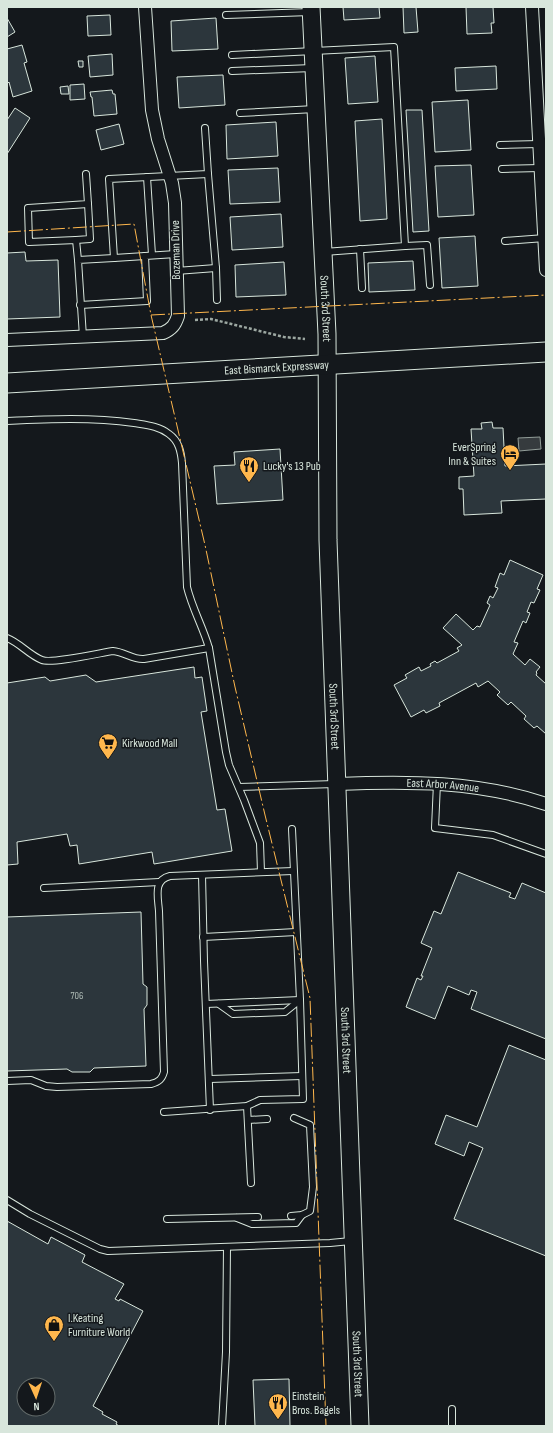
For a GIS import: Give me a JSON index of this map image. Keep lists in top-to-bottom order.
{
  "streets": {
    "main road": ["East Bismarck Expressway"],
    "street": ["Bozeman Drive", "South 3rd Street", "East Arbor Avenue"]
  },
  "crossings": [
    ["South 3rd Street", "East Bismarck Expressway"],
    ["South 3rd Street", "East Arbor Avenue"]
  ],
  "places": {
    "hotel": ["EverSpring Inn & Suites"],
    "restaurant": ["Lucky's 13 Pub", "Einstein Bros. Bagels"],
    "supermarket": ["Kirkwood Mall"],
    "shop": ["I.Keating Furniture World"]
  },
  "house_numbers": ["706"],
  "north": "bottom"
}
